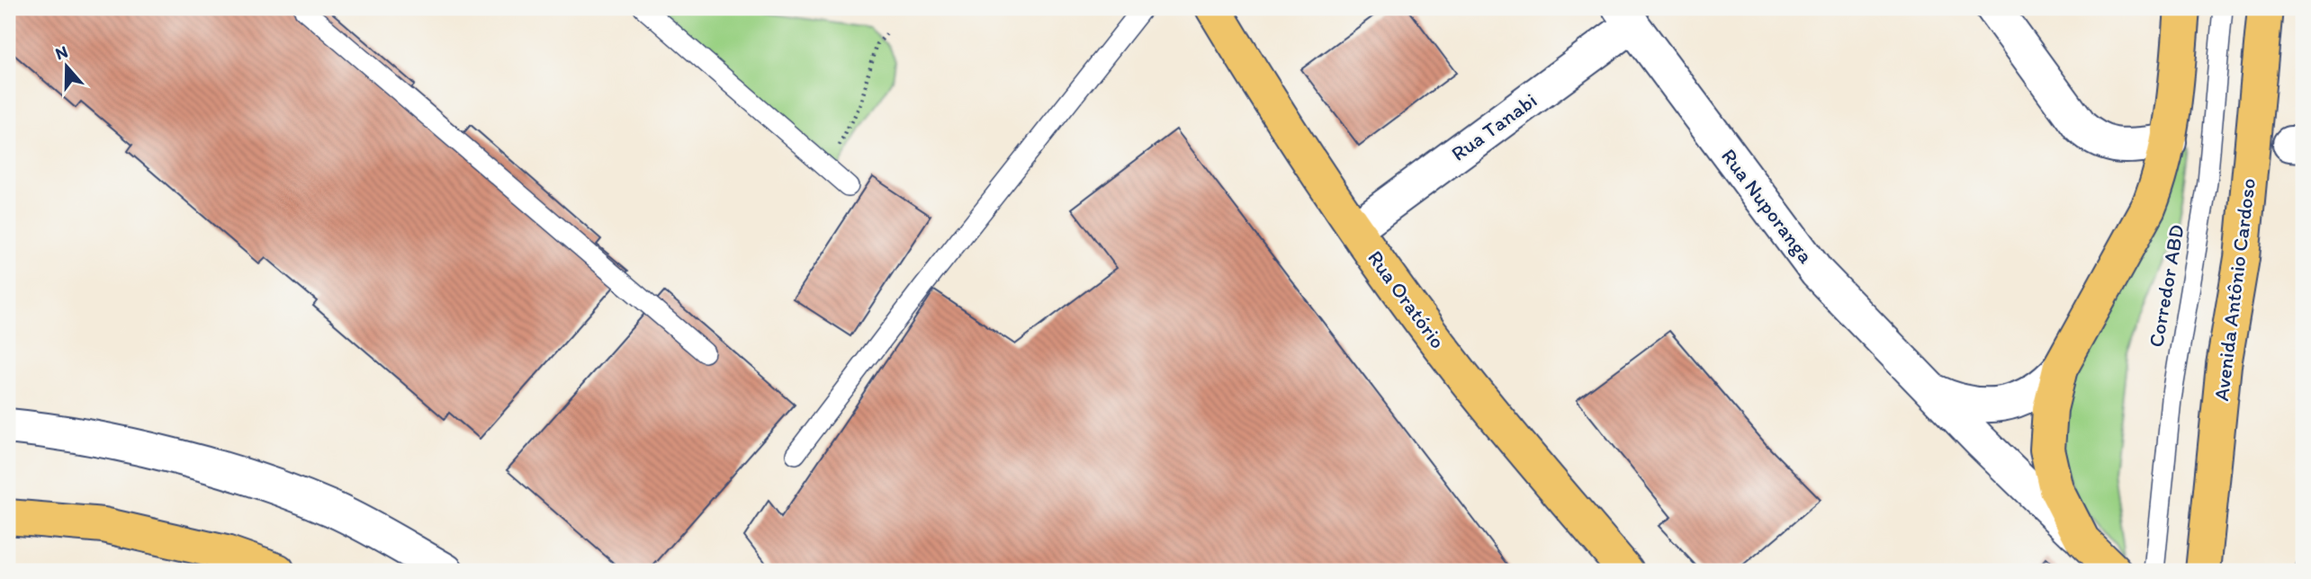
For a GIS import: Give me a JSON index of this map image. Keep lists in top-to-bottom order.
{
  "streets": {
    "main road": ["Rua Nuporanga", "Avenida Antônio Cardoso", "Rua Oratório"],
    "street": ["Rua Tanabi"],
    "lane": ["Corredor ABD"]
  },
  "crossings": [
    ["Rua Tanabi", "Rua Nuporanga"],
    ["Rua Tanabi", "Rua Oratório"]
  ],
  "north": "top"
}
